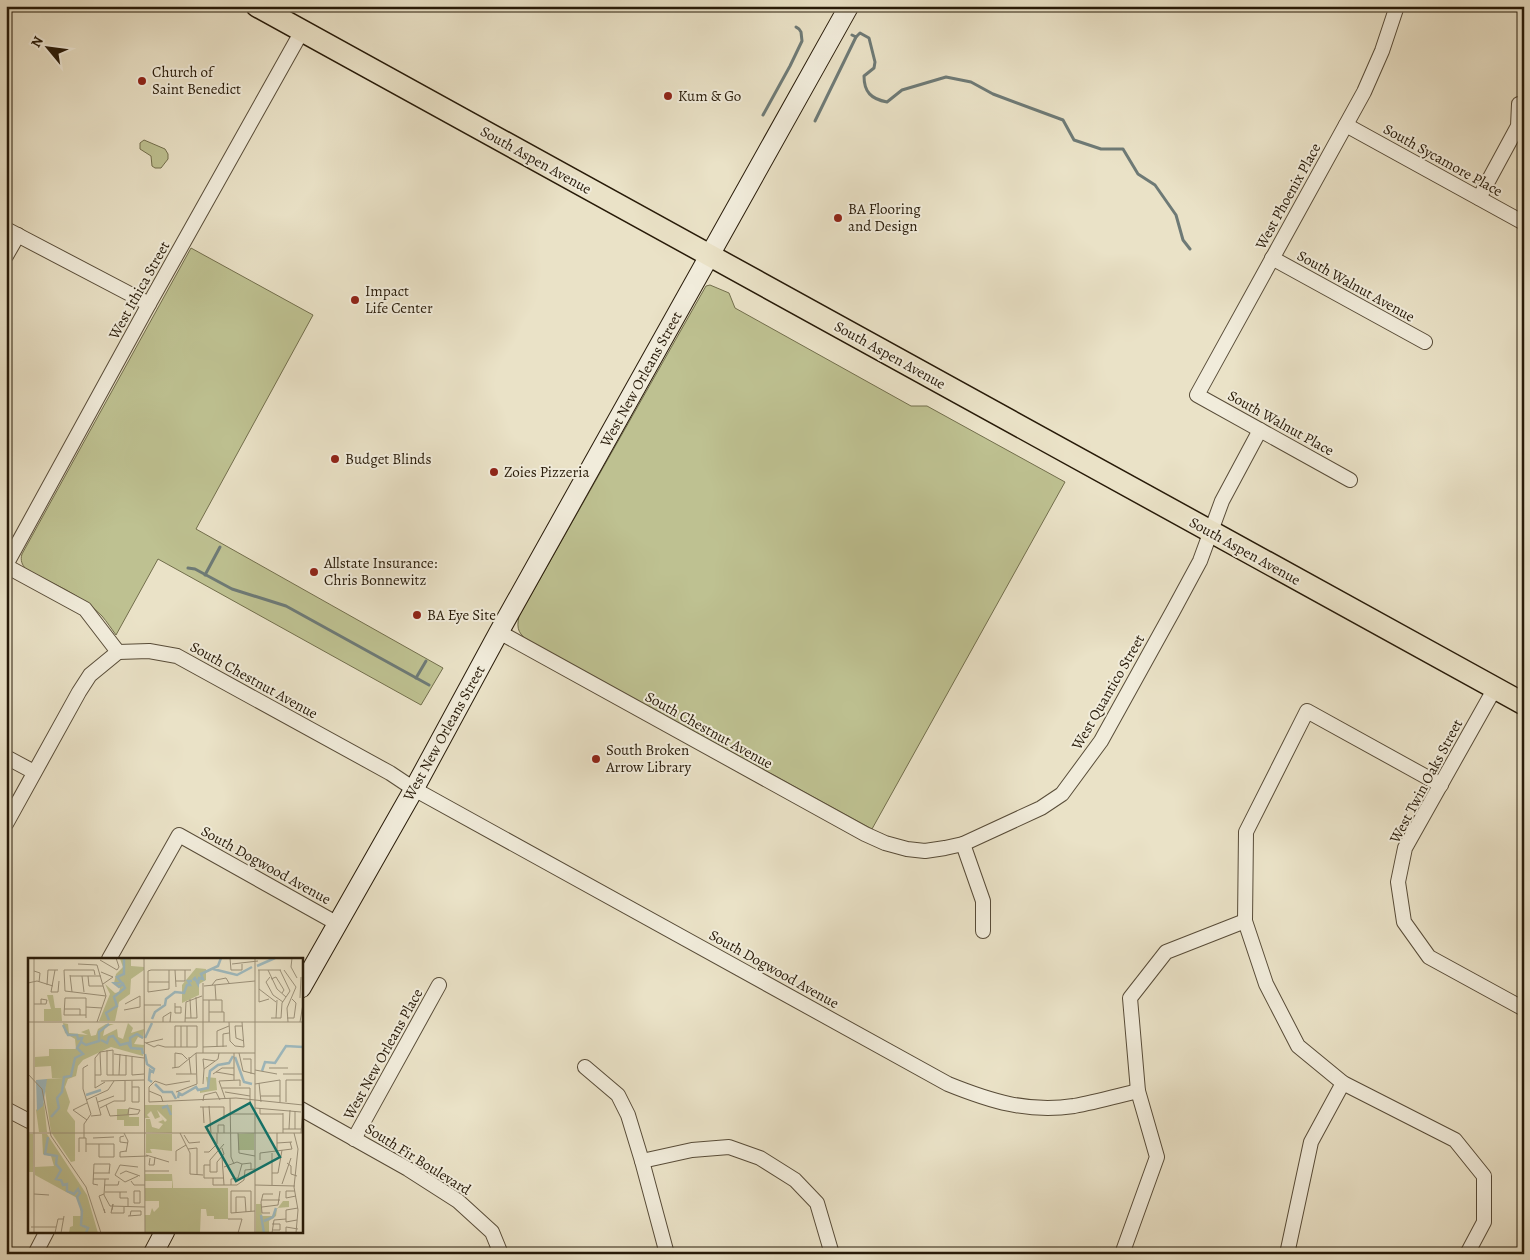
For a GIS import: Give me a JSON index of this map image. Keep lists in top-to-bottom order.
{
  "streets": {
    "main road": ["South Aspen Avenue"],
    "street": [
      "South Sycamore Place",
      "West Phoenix Place",
      "South Walnut Avenue",
      "West Ithica Street",
      "West New Orleans Street",
      "South Walnut Place",
      "South Chestnut Avenue",
      "West Quantico Street",
      "West Twin Oaks Street",
      "South Dogwood Avenue",
      "West New Orleans Place",
      "South Fir Boulevard"
    ]
  },
  "crossings": [
    ["South Aspen Avenue", "West Ithica Street"],
    ["South Aspen Avenue", "West New Orleans Street"],
    ["South Aspen Avenue", "West Quantico Street"],
    ["South Aspen Avenue", "West Twin Oaks Street"],
    ["South Sycamore Place", "West Phoenix Place"],
    ["West Phoenix Place", "South Walnut Avenue"],
    ["West Phoenix Place", "South Walnut Place"],
    ["West New Orleans Street", "South Chestnut Avenue"],
    ["West New Orleans Street", "South Dogwood Avenue"],
    ["South Walnut Place", "West Quantico Street"],
    ["South Chestnut Avenue", "West Quantico Street"],
    ["South Chestnut Avenue", "South Dogwood Avenue"],
    ["West New Orleans Place", "South Fir Boulevard"]
  ],
  "places": [
    "Church of Saint Benedict",
    "Kum & Go",
    "BA Flooring and Design",
    "Impact Life Center",
    "Budget Blinds",
    "Zoies Pizzeria",
    "Allstate Insurance: Chris Bonnewitz",
    "BA Eye Site",
    "South Broken Arrow Library"
  ],
  "north": "top left"
}
